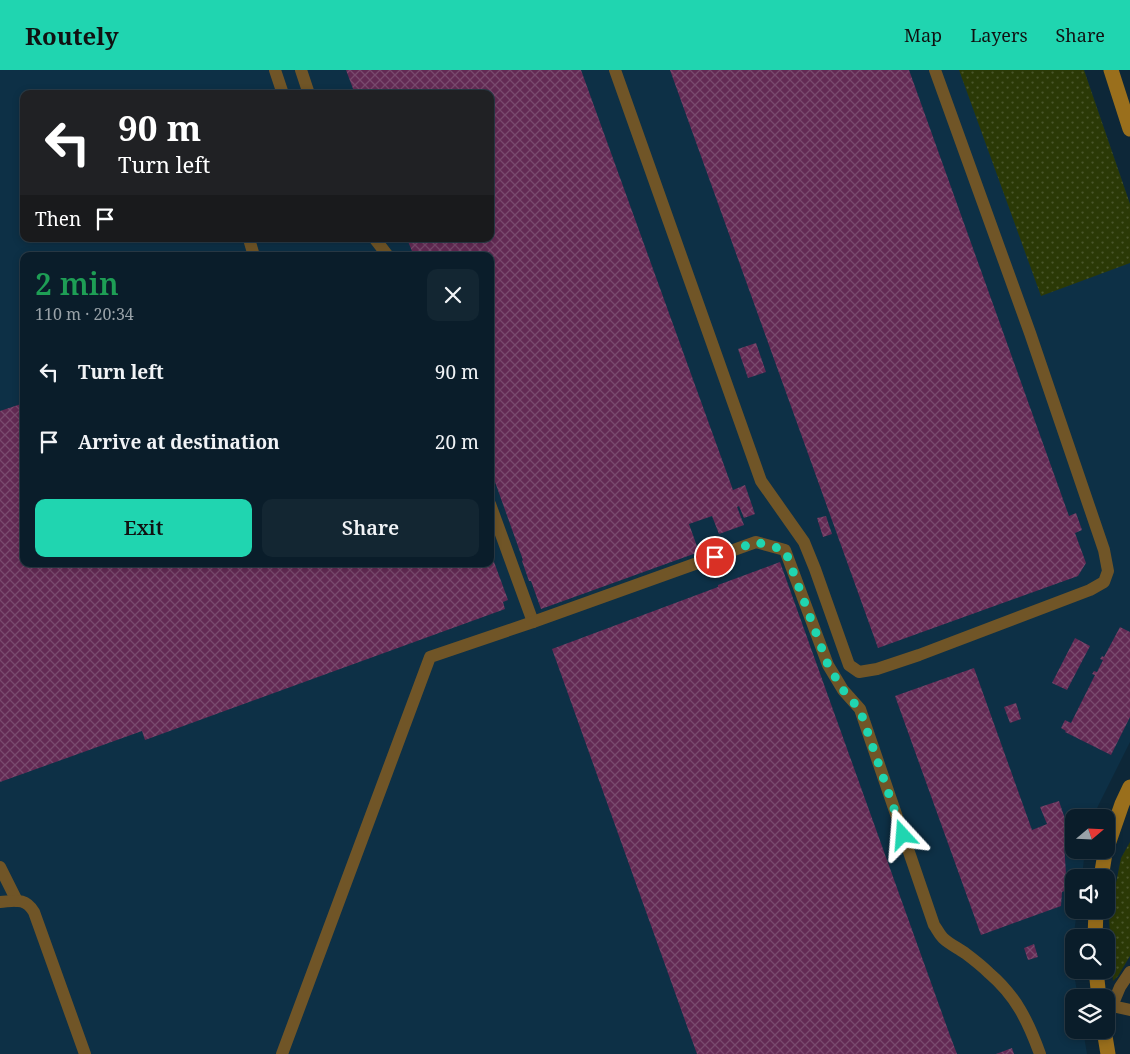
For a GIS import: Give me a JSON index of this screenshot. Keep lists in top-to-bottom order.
{
  "north": "right",
  "page": {
    "header": "Routely",
    "nav": ["Map", "Layers", "Share"],
    "turn": ["90 m", "Turn left"],
    "then": "Then",
    "heading": ["2 min", "110 m · 20:34"],
    "list": [
      {
        "name": "Turn left",
        "value": "90 m"
      },
      {
        "name": "Arrive at destination",
        "value": "20 m"
      }
    ],
    "buttons": ["Exit", "Share"]
  }
}
